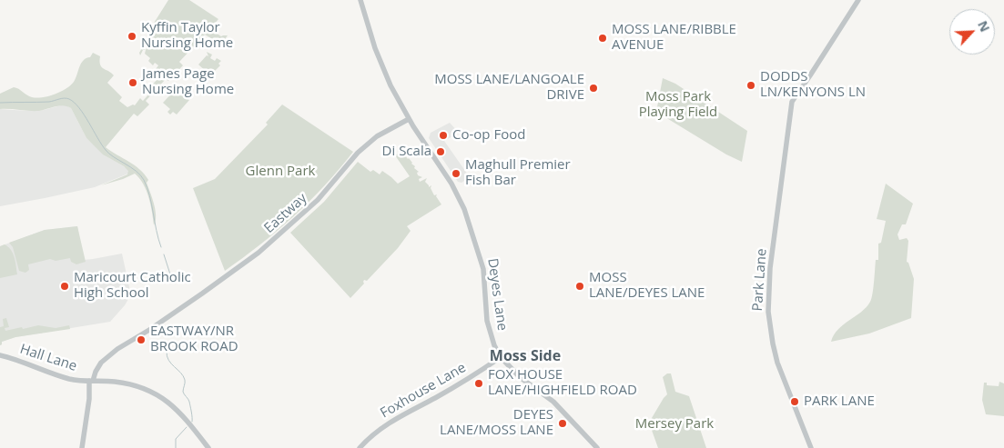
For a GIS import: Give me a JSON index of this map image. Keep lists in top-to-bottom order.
{
  "streets": {
    "street": [
      "Eastway",
      "Park Lane",
      "Deyes Lane",
      "Hall Lane",
      "Foxhouse Lane"
    ]
  },
  "crossings": [
    ["Eastway", "Deyes Lane"],
    ["Eastway", "Hall Lane"],
    ["Deyes Lane", "Foxhouse Lane"]
  ],
  "districts": ["Moss Side"],
  "parks": ["Moss Park Playing Field", "Glenn Park", "Mersey Park"],
  "places": [
    "Kyffin Taylor Nursing Home",
    "MOSS LANE/RIBBLE AVENUE",
    "James Page Nursing Home",
    "DODDS LN/KENYONS LN",
    "MOSS LANE/LANGOALE DRIVE",
    "Co-op Food",
    "Di Scala",
    "Maghull Premier Fish Bar",
    "Maricourt Catholic High School",
    "MOSS LANE/DEYES LANE",
    "EASTWAY/NR BROOK ROAD",
    "FOX HOUSE LANE/HIGHFIELD ROAD",
    "PARK LANE",
    "DEYES LANE/MOSS LANE"
  ],
  "north": "top right"
}
